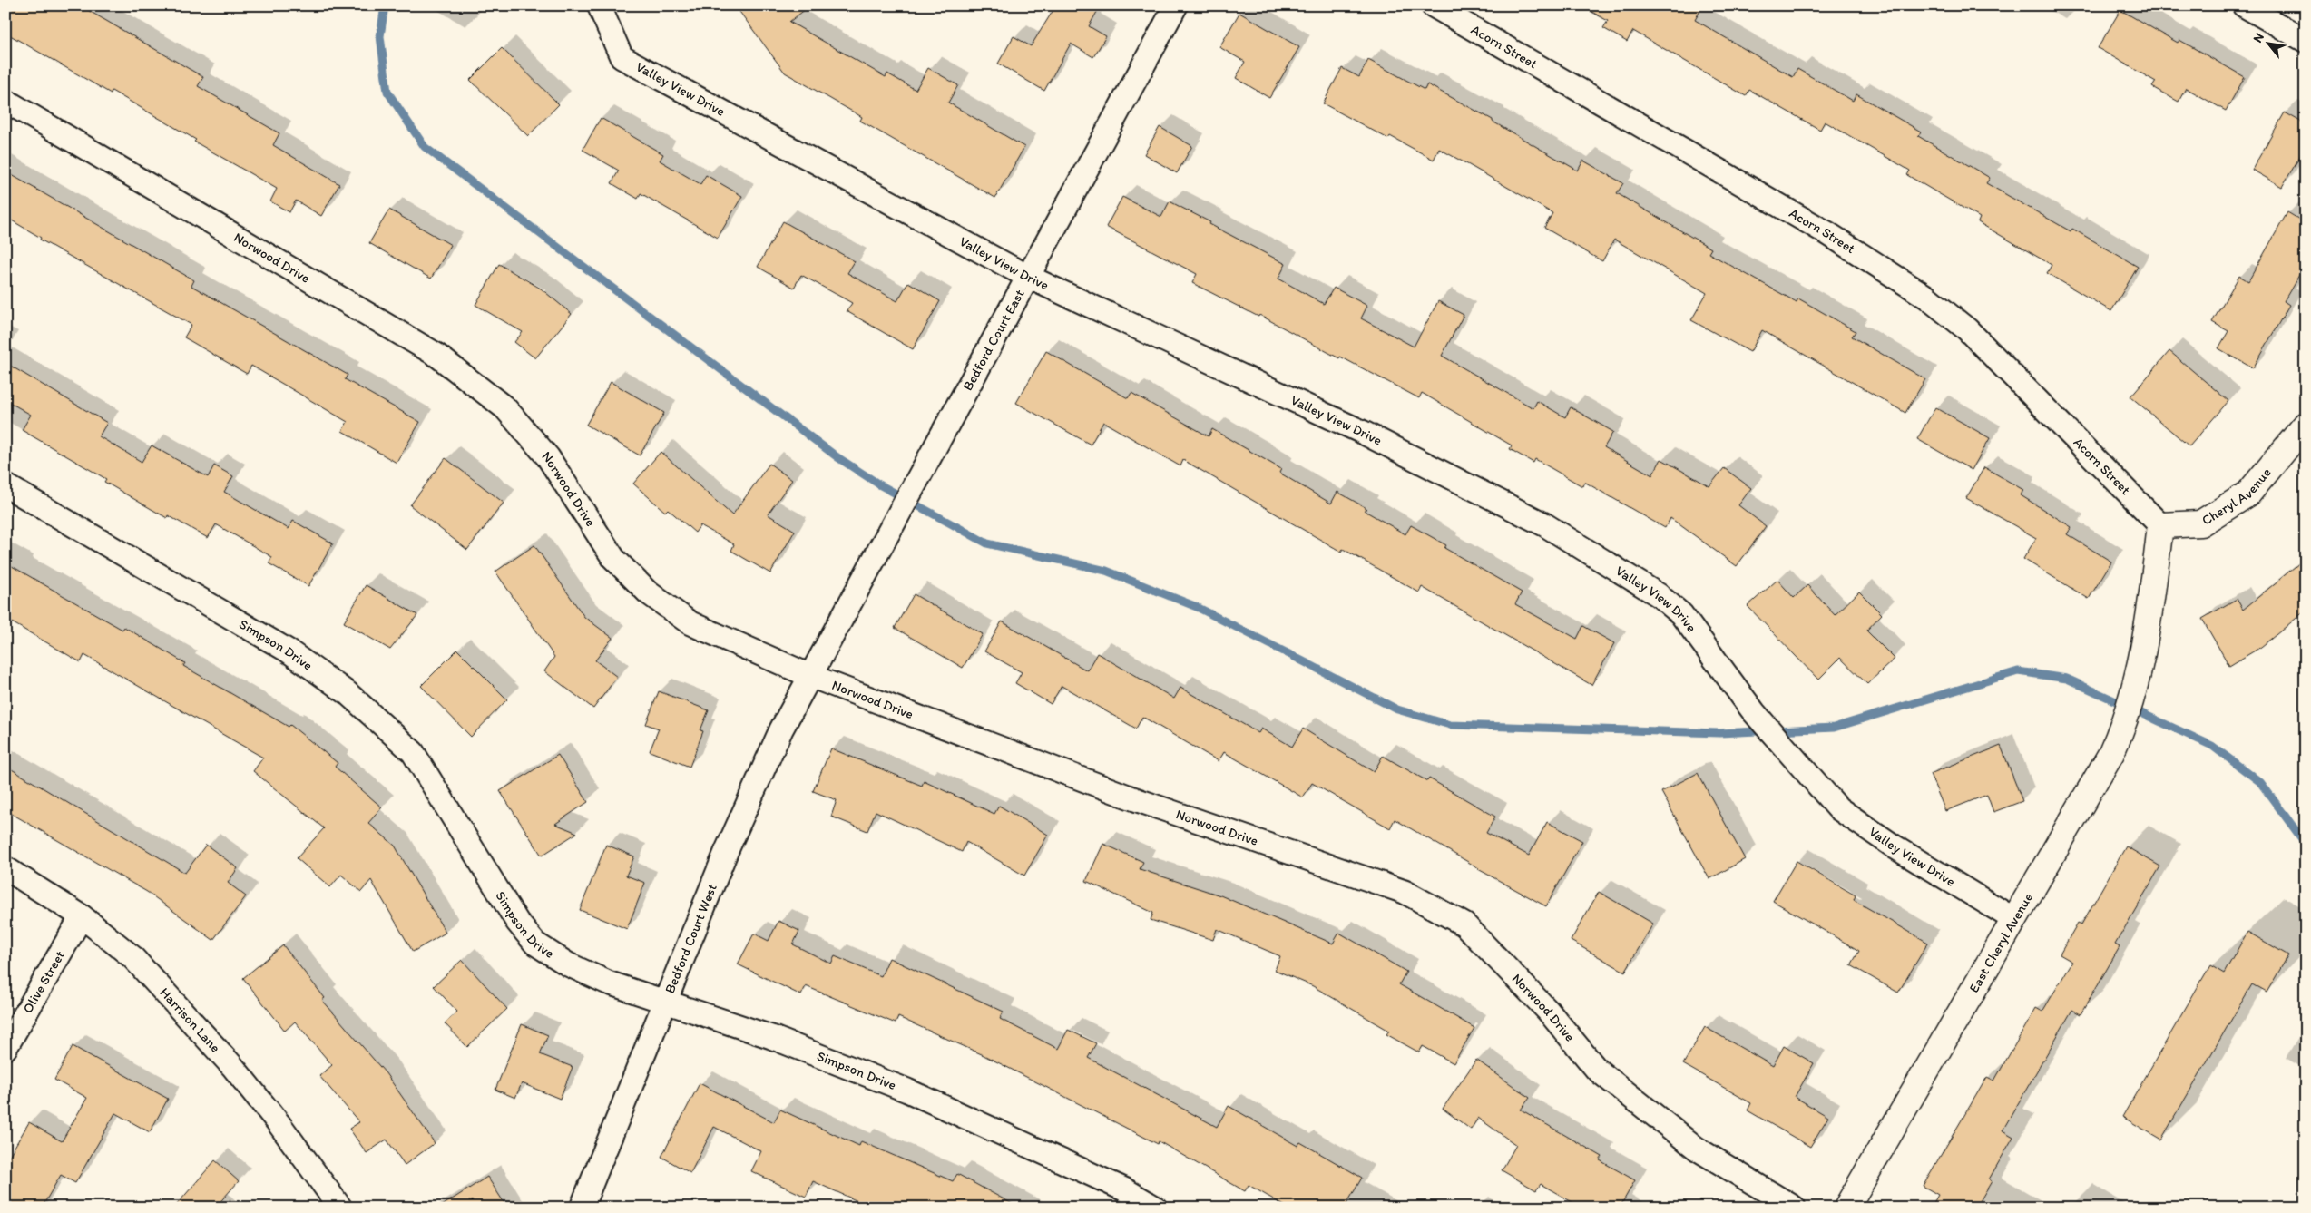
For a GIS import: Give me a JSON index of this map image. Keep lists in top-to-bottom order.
{
  "streets": {
    "street": [
      "Acorn Street",
      "Valley View Drive",
      "Norwood Drive",
      "Bedford Court East",
      "Cheryl Avenue",
      "Simpson Drive",
      "Bedford Court West",
      "East Cheryl Avenue",
      "Olive Street",
      "Harrison Lane"
    ]
  },
  "crossings": [
    ["Acorn Street", "Cheryl Avenue"],
    ["Acorn Street", "East Cheryl Avenue"],
    ["Valley View Drive", "Bedford Court East"],
    ["Valley View Drive", "East Cheryl Avenue"],
    ["Norwood Drive", "Bedford Court East"],
    ["Norwood Drive", "Bedford Court West"],
    ["Bedford Court East", "Bedford Court West"],
    ["Cheryl Avenue", "East Cheryl Avenue"],
    ["Simpson Drive", "Bedford Court West"],
    ["Olive Street", "Harrison Lane"]
  ],
  "north": "top left"
}
